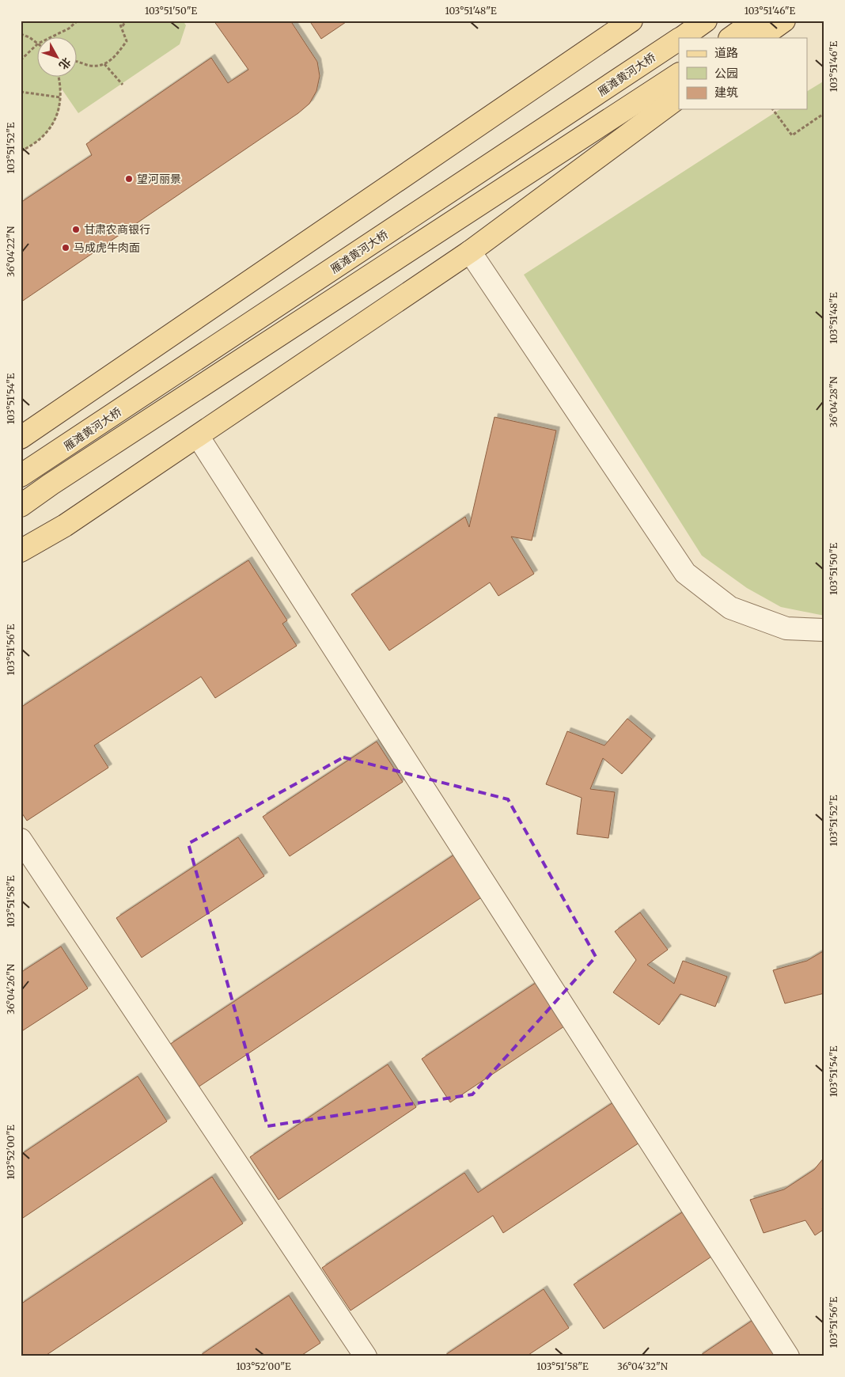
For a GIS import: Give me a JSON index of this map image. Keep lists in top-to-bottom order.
{
  "streets": {
    "main road": ["雁滩黄河大桥"]
  },
  "places": ["望河丽景", "甘肃农商银行", "马成虎牛肉面"],
  "legend": ["道路", "公园", "建筑"],
  "north": "bottom right",
  "coordinates": [
    "103°51'50\"E",
    "103°51'48\"E",
    "103°51'46\"E",
    "103°51'52\"E",
    "36°04'22\"N",
    "103°51'54\"E",
    "36°04'28\"N",
    "103°51'56\"E",
    "103°51'58\"E",
    "36°04'26\"N",
    "103°52'00\"E",
    "36°04'32\"N"
  ]
}
